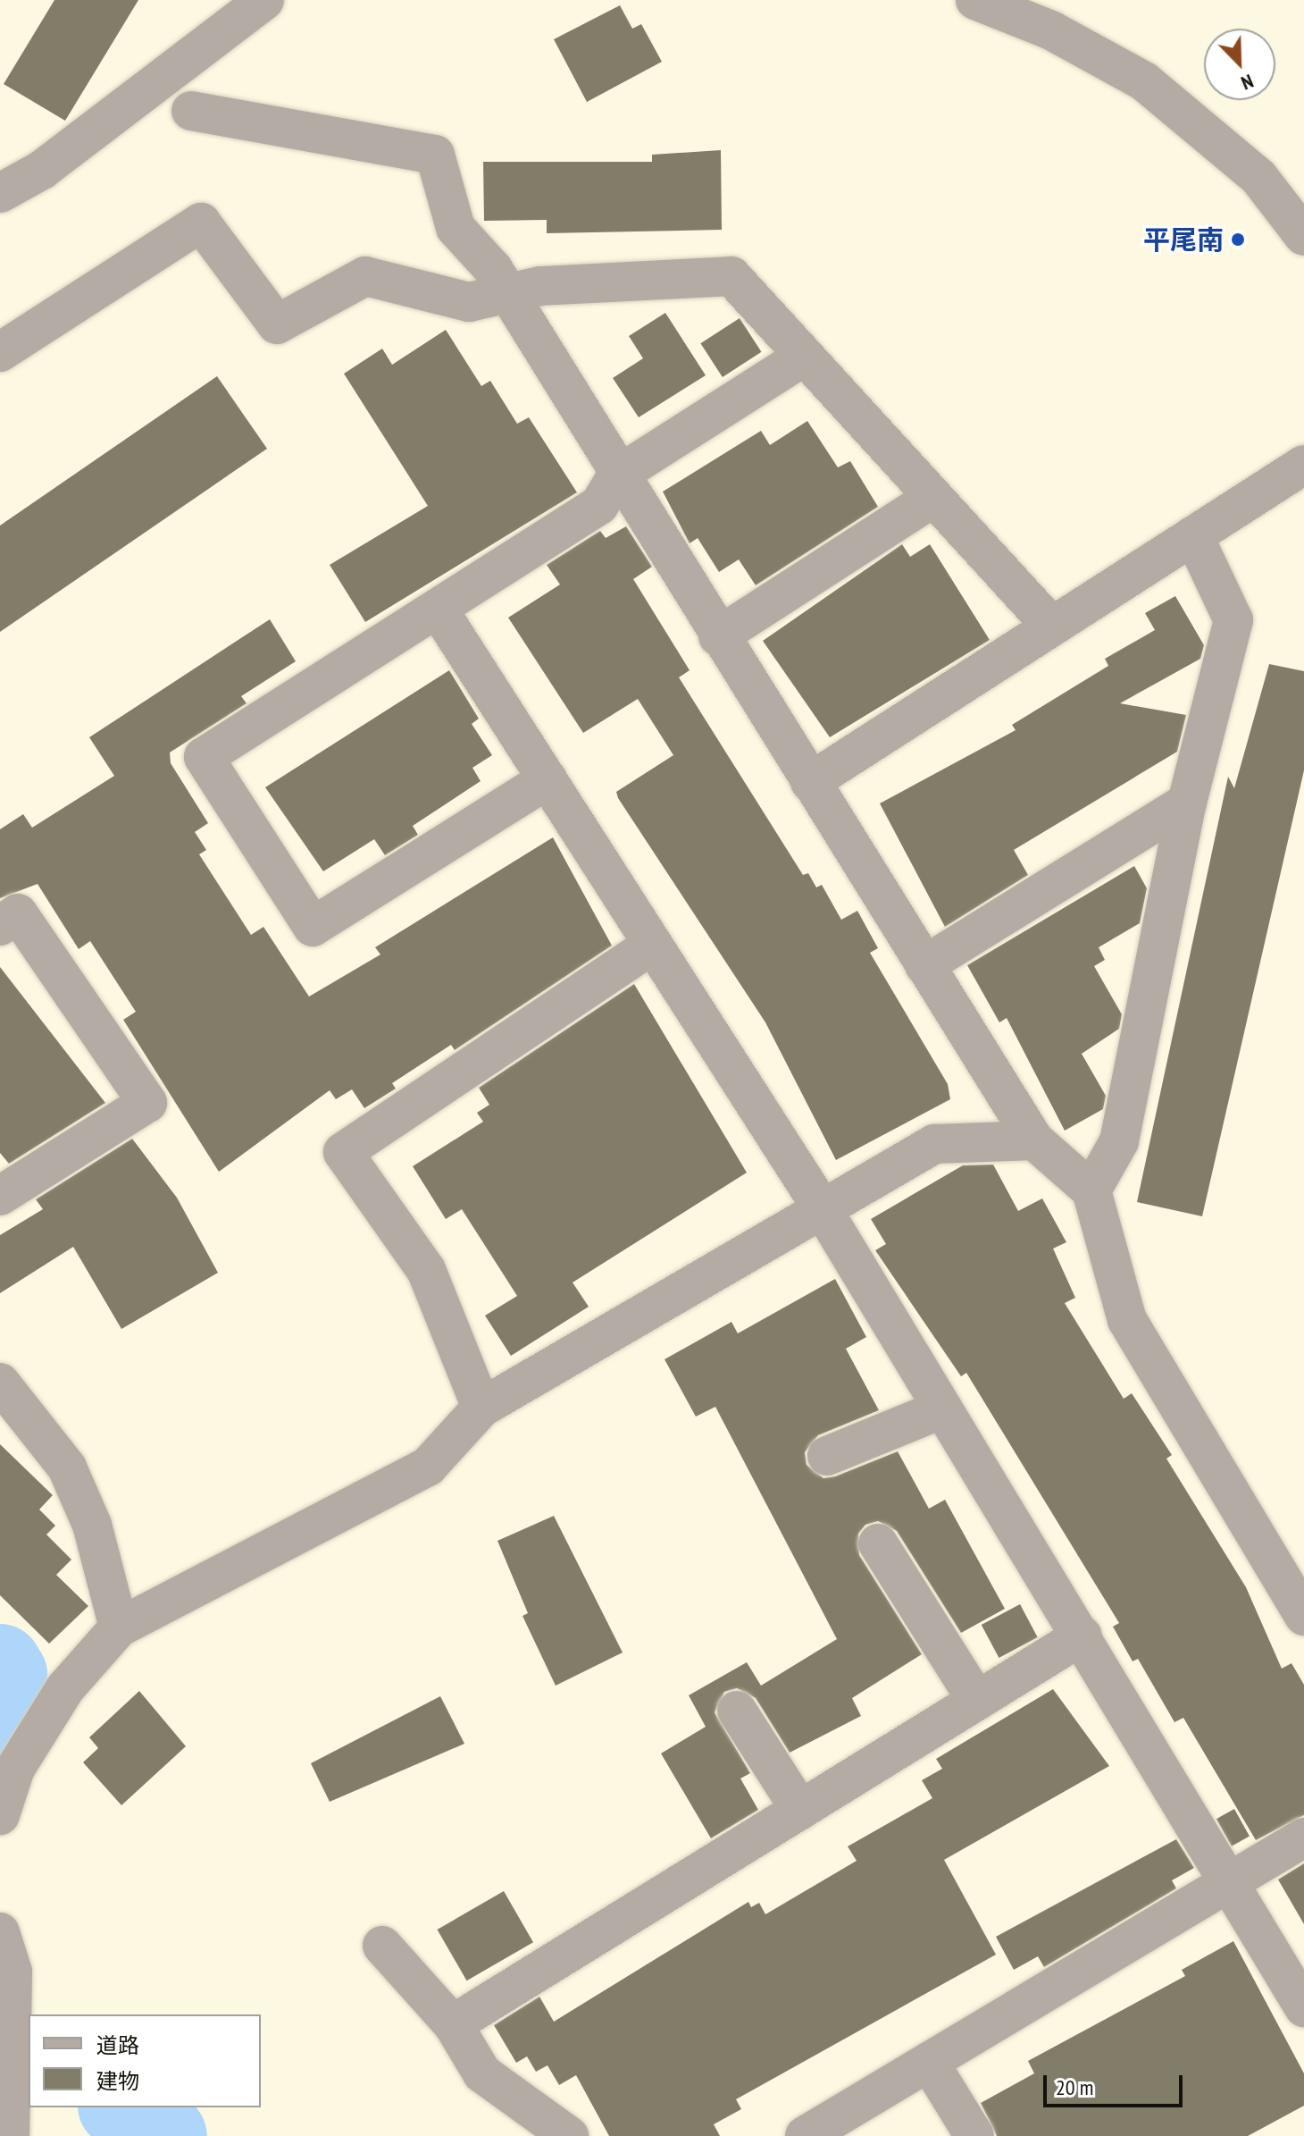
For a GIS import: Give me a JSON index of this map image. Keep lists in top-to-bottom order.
{
  "places": ["平尾南"],
  "legend": ["道路", "建物"],
  "scale_bar": "20 m",
  "north": "bottom right"
}
